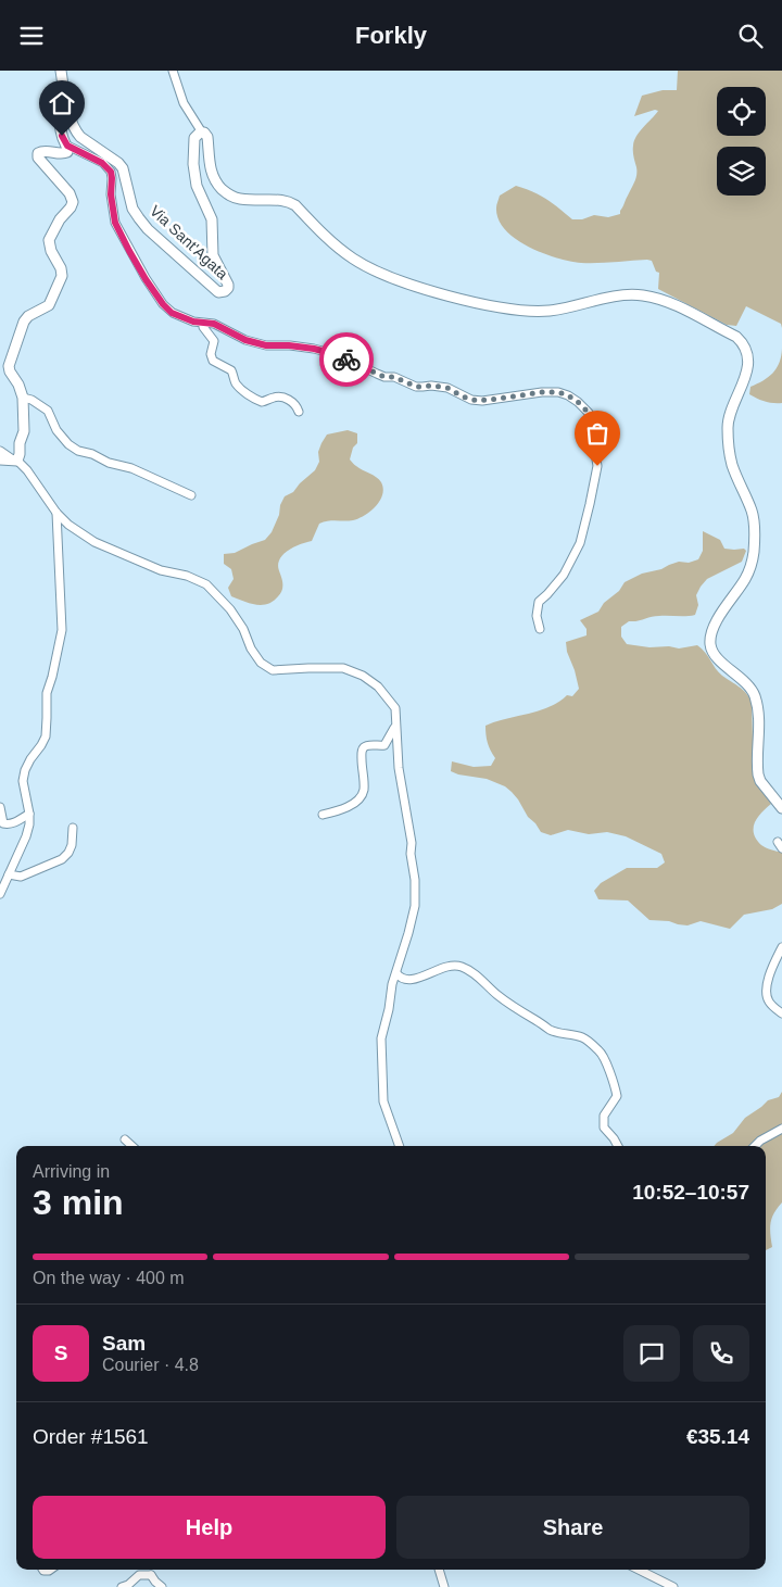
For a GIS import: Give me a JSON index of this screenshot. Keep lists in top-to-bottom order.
{
  "streets": {
    "street": ["Via Sant'Agata"]
  },
  "page": {
    "header": "Forkly",
    "heading": ["3 min", "Arriving in", "10:52–10:57"],
    "panel": [
      "Sam",
      "Courier · 4.8",
      "Order #1561",
      "€35.14"
    ],
    "bar": "On the way · 400 m",
    "round": "S",
    "buttons": ["Help", "Share"]
  }
}
